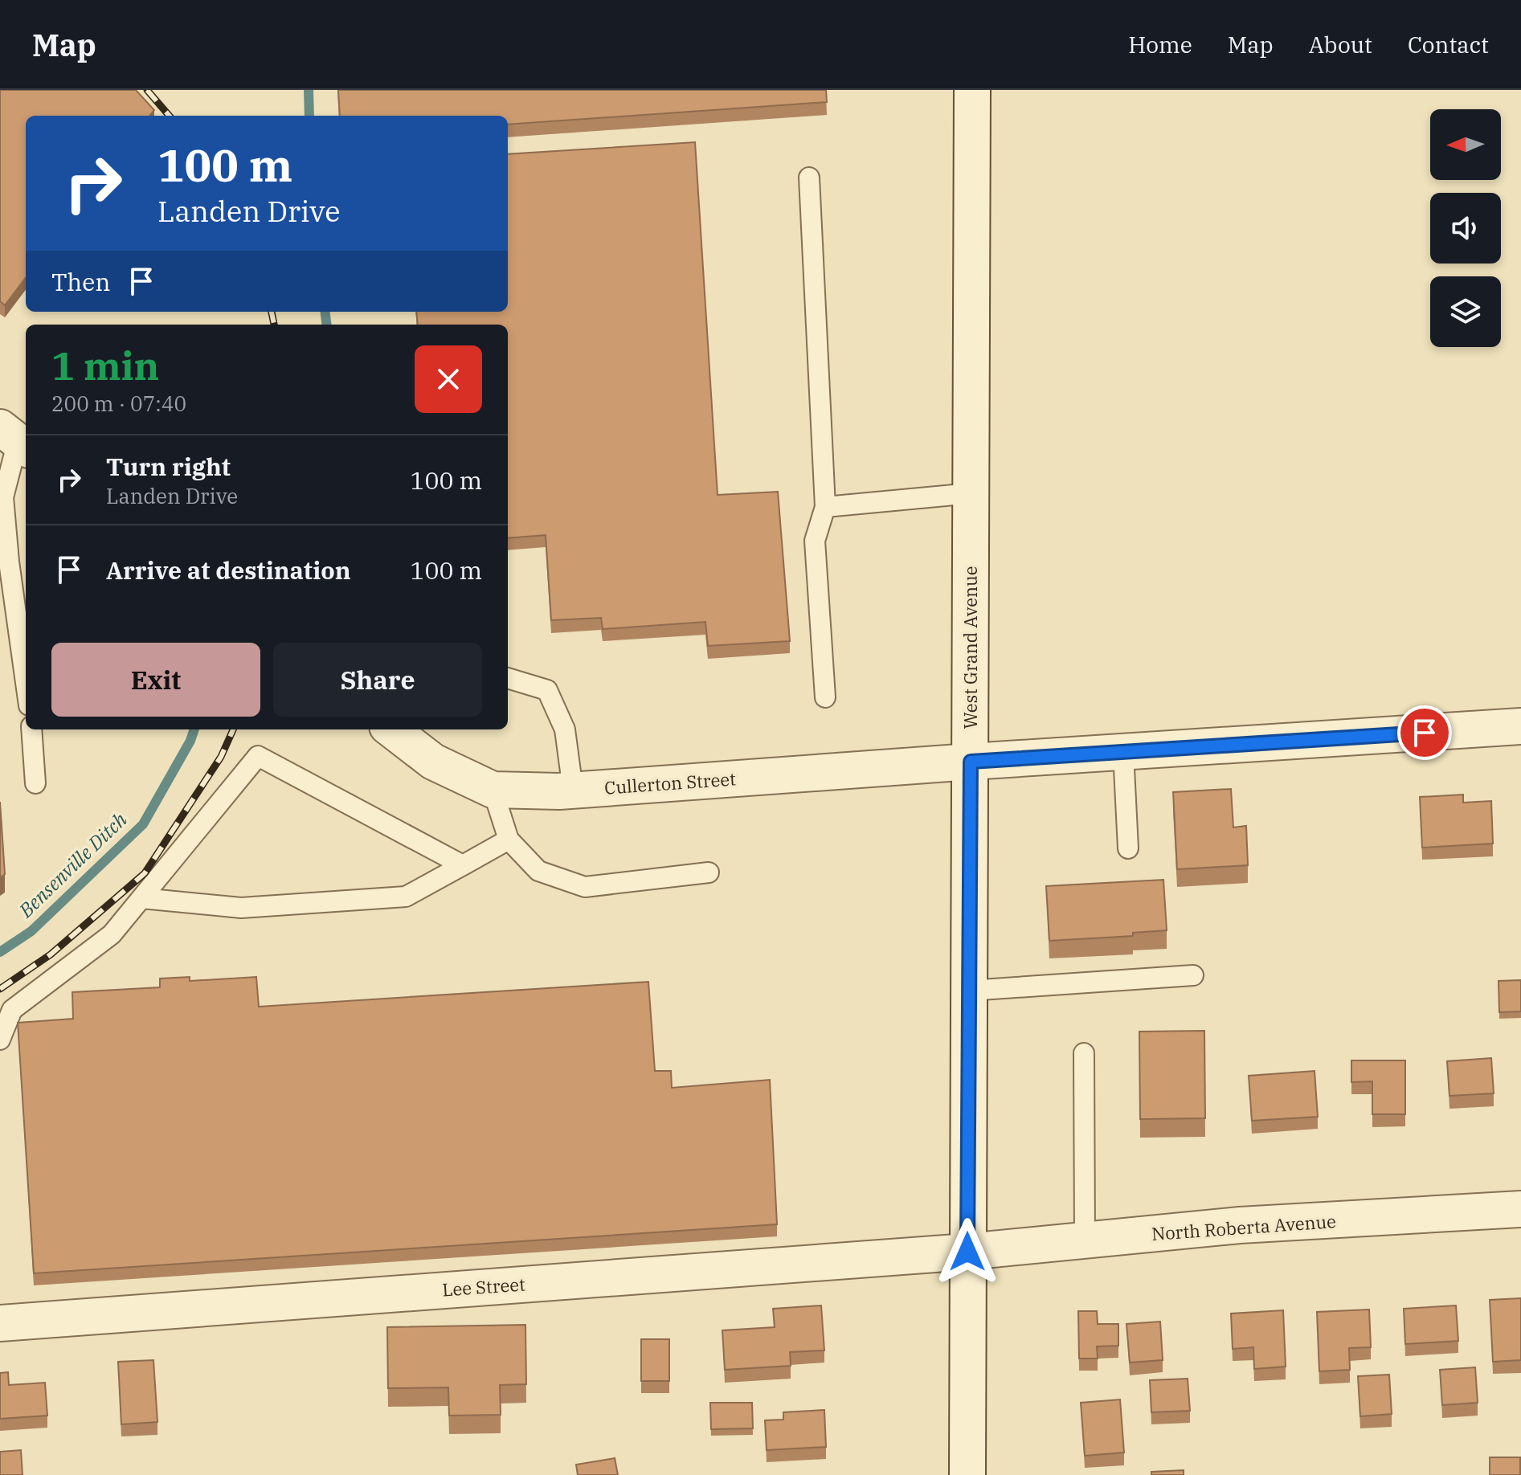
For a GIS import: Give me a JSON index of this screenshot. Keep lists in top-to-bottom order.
{
  "streets": {
    "street": [
      "West Grand Avenue",
      "Cullerton Street",
      "North Roberta Avenue",
      "Lee Street"
    ]
  },
  "crossings": [
    ["West Grand Avenue", "Cullerton Street"],
    ["West Grand Avenue", "North Roberta Avenue"],
    ["West Grand Avenue", "Lee Street"],
    ["North Roberta Avenue", "Lee Street"]
  ],
  "water": ["Bensenville Ditch"],
  "north": "left",
  "page": {
    "header": "Map",
    "nav": [
      "Home",
      "Map",
      "About",
      "Contact"
    ],
    "turn": ["100 m", "Landen Drive"],
    "then": "Then",
    "heading": ["1 min", "200 m · 07:40"],
    "list": [
      {
        "name": "Turn right",
        "note": "Landen Drive",
        "value": "100 m"
      },
      {
        "name": "Arrive at destination",
        "value": "100 m"
      }
    ],
    "buttons": ["Exit", "Share"]
  }
}
